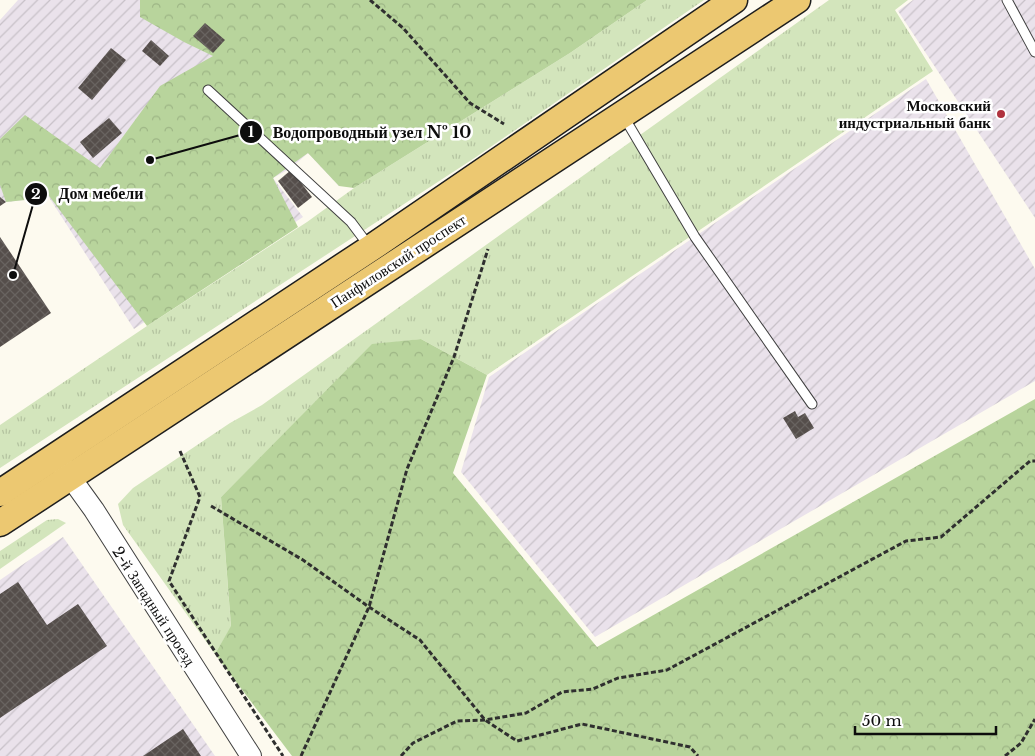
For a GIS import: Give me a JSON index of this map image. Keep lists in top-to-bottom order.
{
  "streets": {
    "main road": ["Панфиловский проспект"],
    "street": ["2-й Западный проезд"]
  },
  "crossings": [
    ["Панфиловский проспект", "2-й Западный проезд"]
  ],
  "places": ["Московский индустриальный банк", "Водопроводный узел № 10", "Дом мебели"],
  "scale_bar": "50 m"
}
